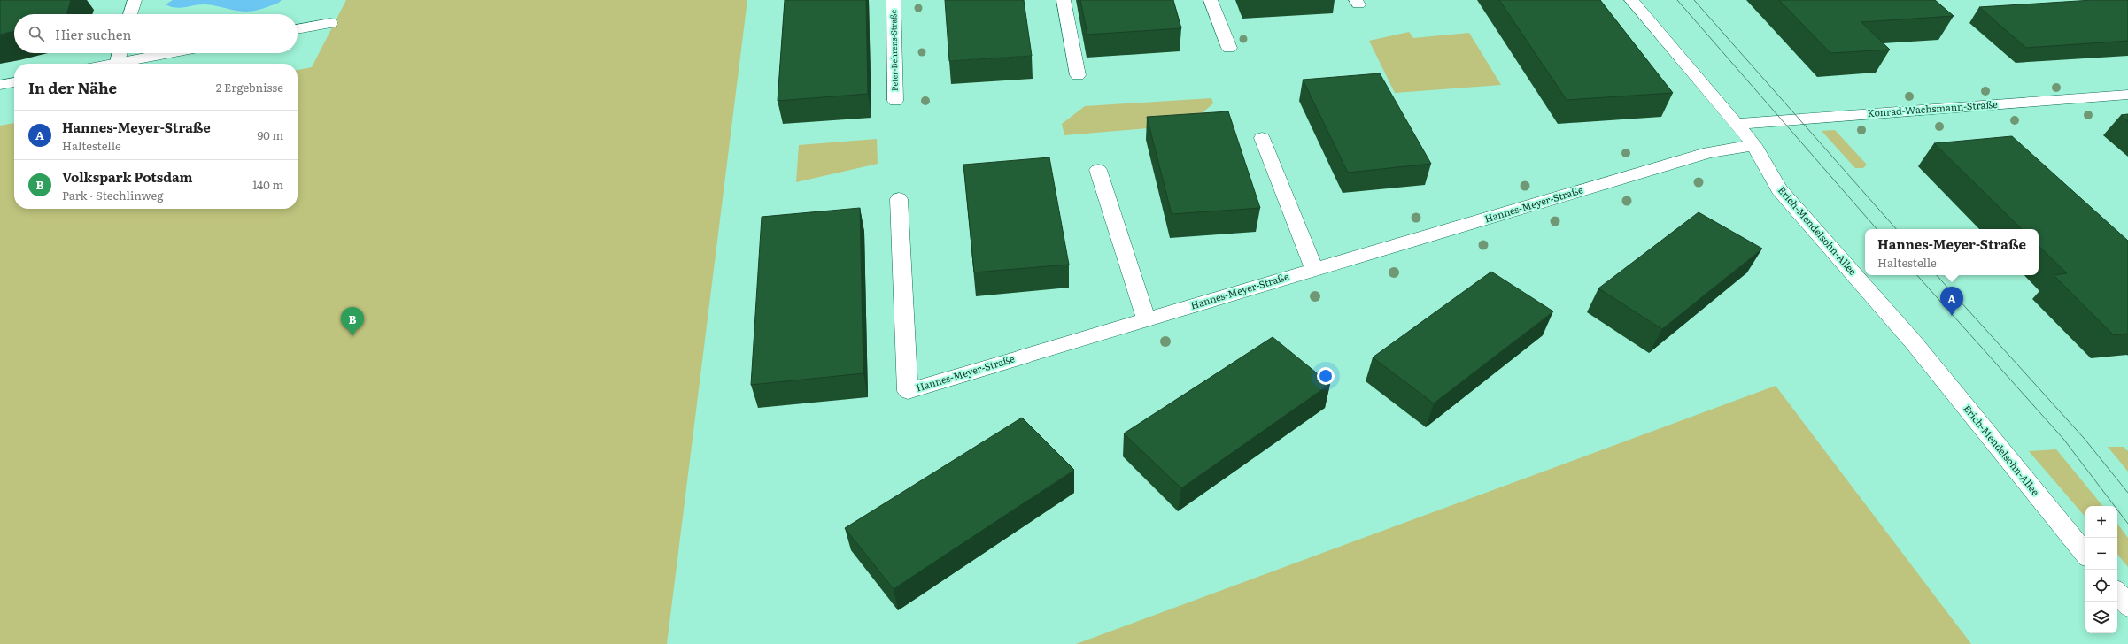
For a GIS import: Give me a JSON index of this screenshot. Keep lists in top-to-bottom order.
{
  "streets": {
    "street": [
      "Peter-Behrens-Straße",
      "Konrad-Wachsmann-Straße",
      "Hannes-Meyer-Straße",
      "Erich-Mendelsohn-Allee"
    ]
  },
  "crossings": [
    ["Konrad-Wachsmann-Straße", "Erich-Mendelsohn-Allee"],
    ["Hannes-Meyer-Straße", "Erich-Mendelsohn-Allee"]
  ],
  "page": {
    "search": "Hier suchen",
    "heading": ["In der Nähe", "2 Ergebnisse"],
    "list": [
      {
        "mark": "A",
        "name": "Hannes-Meyer-Straße",
        "note": "Haltestelle",
        "value": "90 m"
      },
      {
        "mark": "B",
        "name": "Volkspark Potsdam",
        "note": "Park · Stechlinweg",
        "value": "140 m"
      }
    ],
    "popup": ["Hannes-Meyer-Straße", "Haltestelle"],
    "pins": ["A", "B"],
    "map_buttons": ["+", "−"]
  }
}
